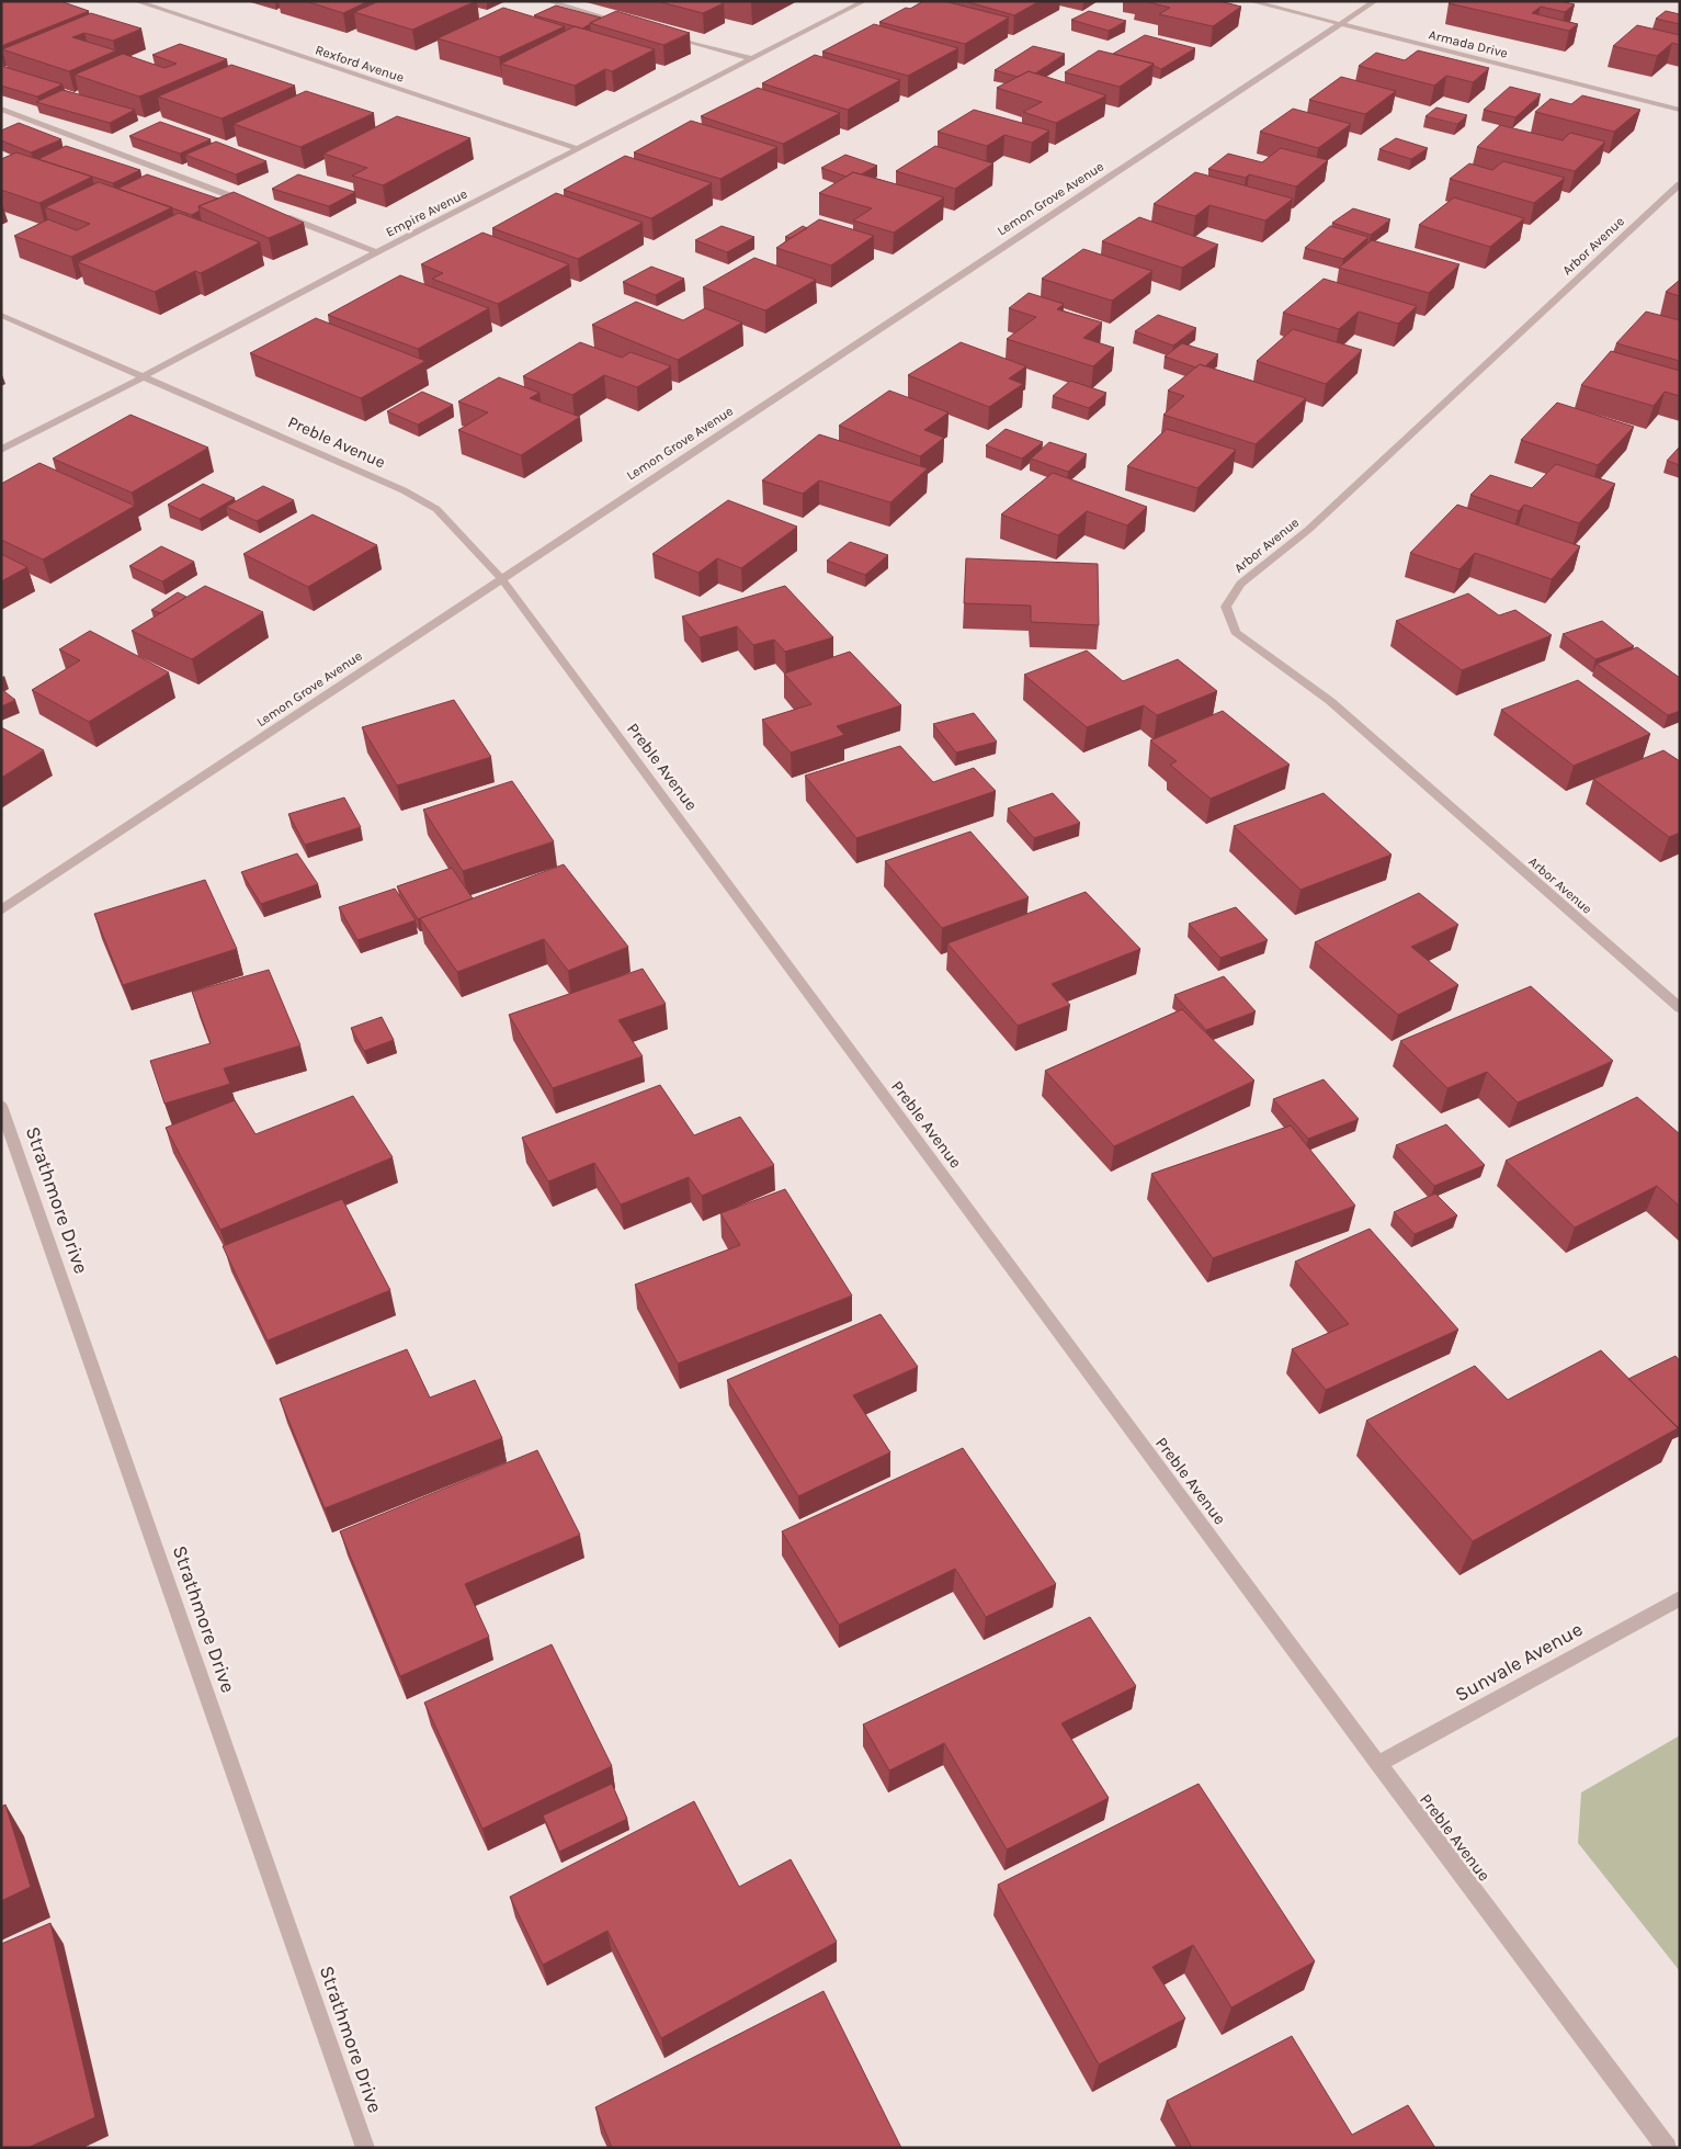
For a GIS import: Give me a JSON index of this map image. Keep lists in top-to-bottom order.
{
  "streets": {
    "street": [
      "Armada Drive",
      "Rexford Avenue",
      "Lemon Grove Avenue",
      "Empire Avenue",
      "Arbor Avenue",
      "Preble Avenue",
      "Strathmore Drive",
      "Sunvale Avenue"
    ]
  },
  "crossings": [
    ["Armada Drive", "Lemon Grove Avenue"],
    ["Rexford Avenue", "Empire Avenue"],
    ["Lemon Grove Avenue", "Preble Avenue"],
    ["Empire Avenue", "Preble Avenue"],
    ["Preble Avenue", "Sunvale Avenue"]
  ]
}
